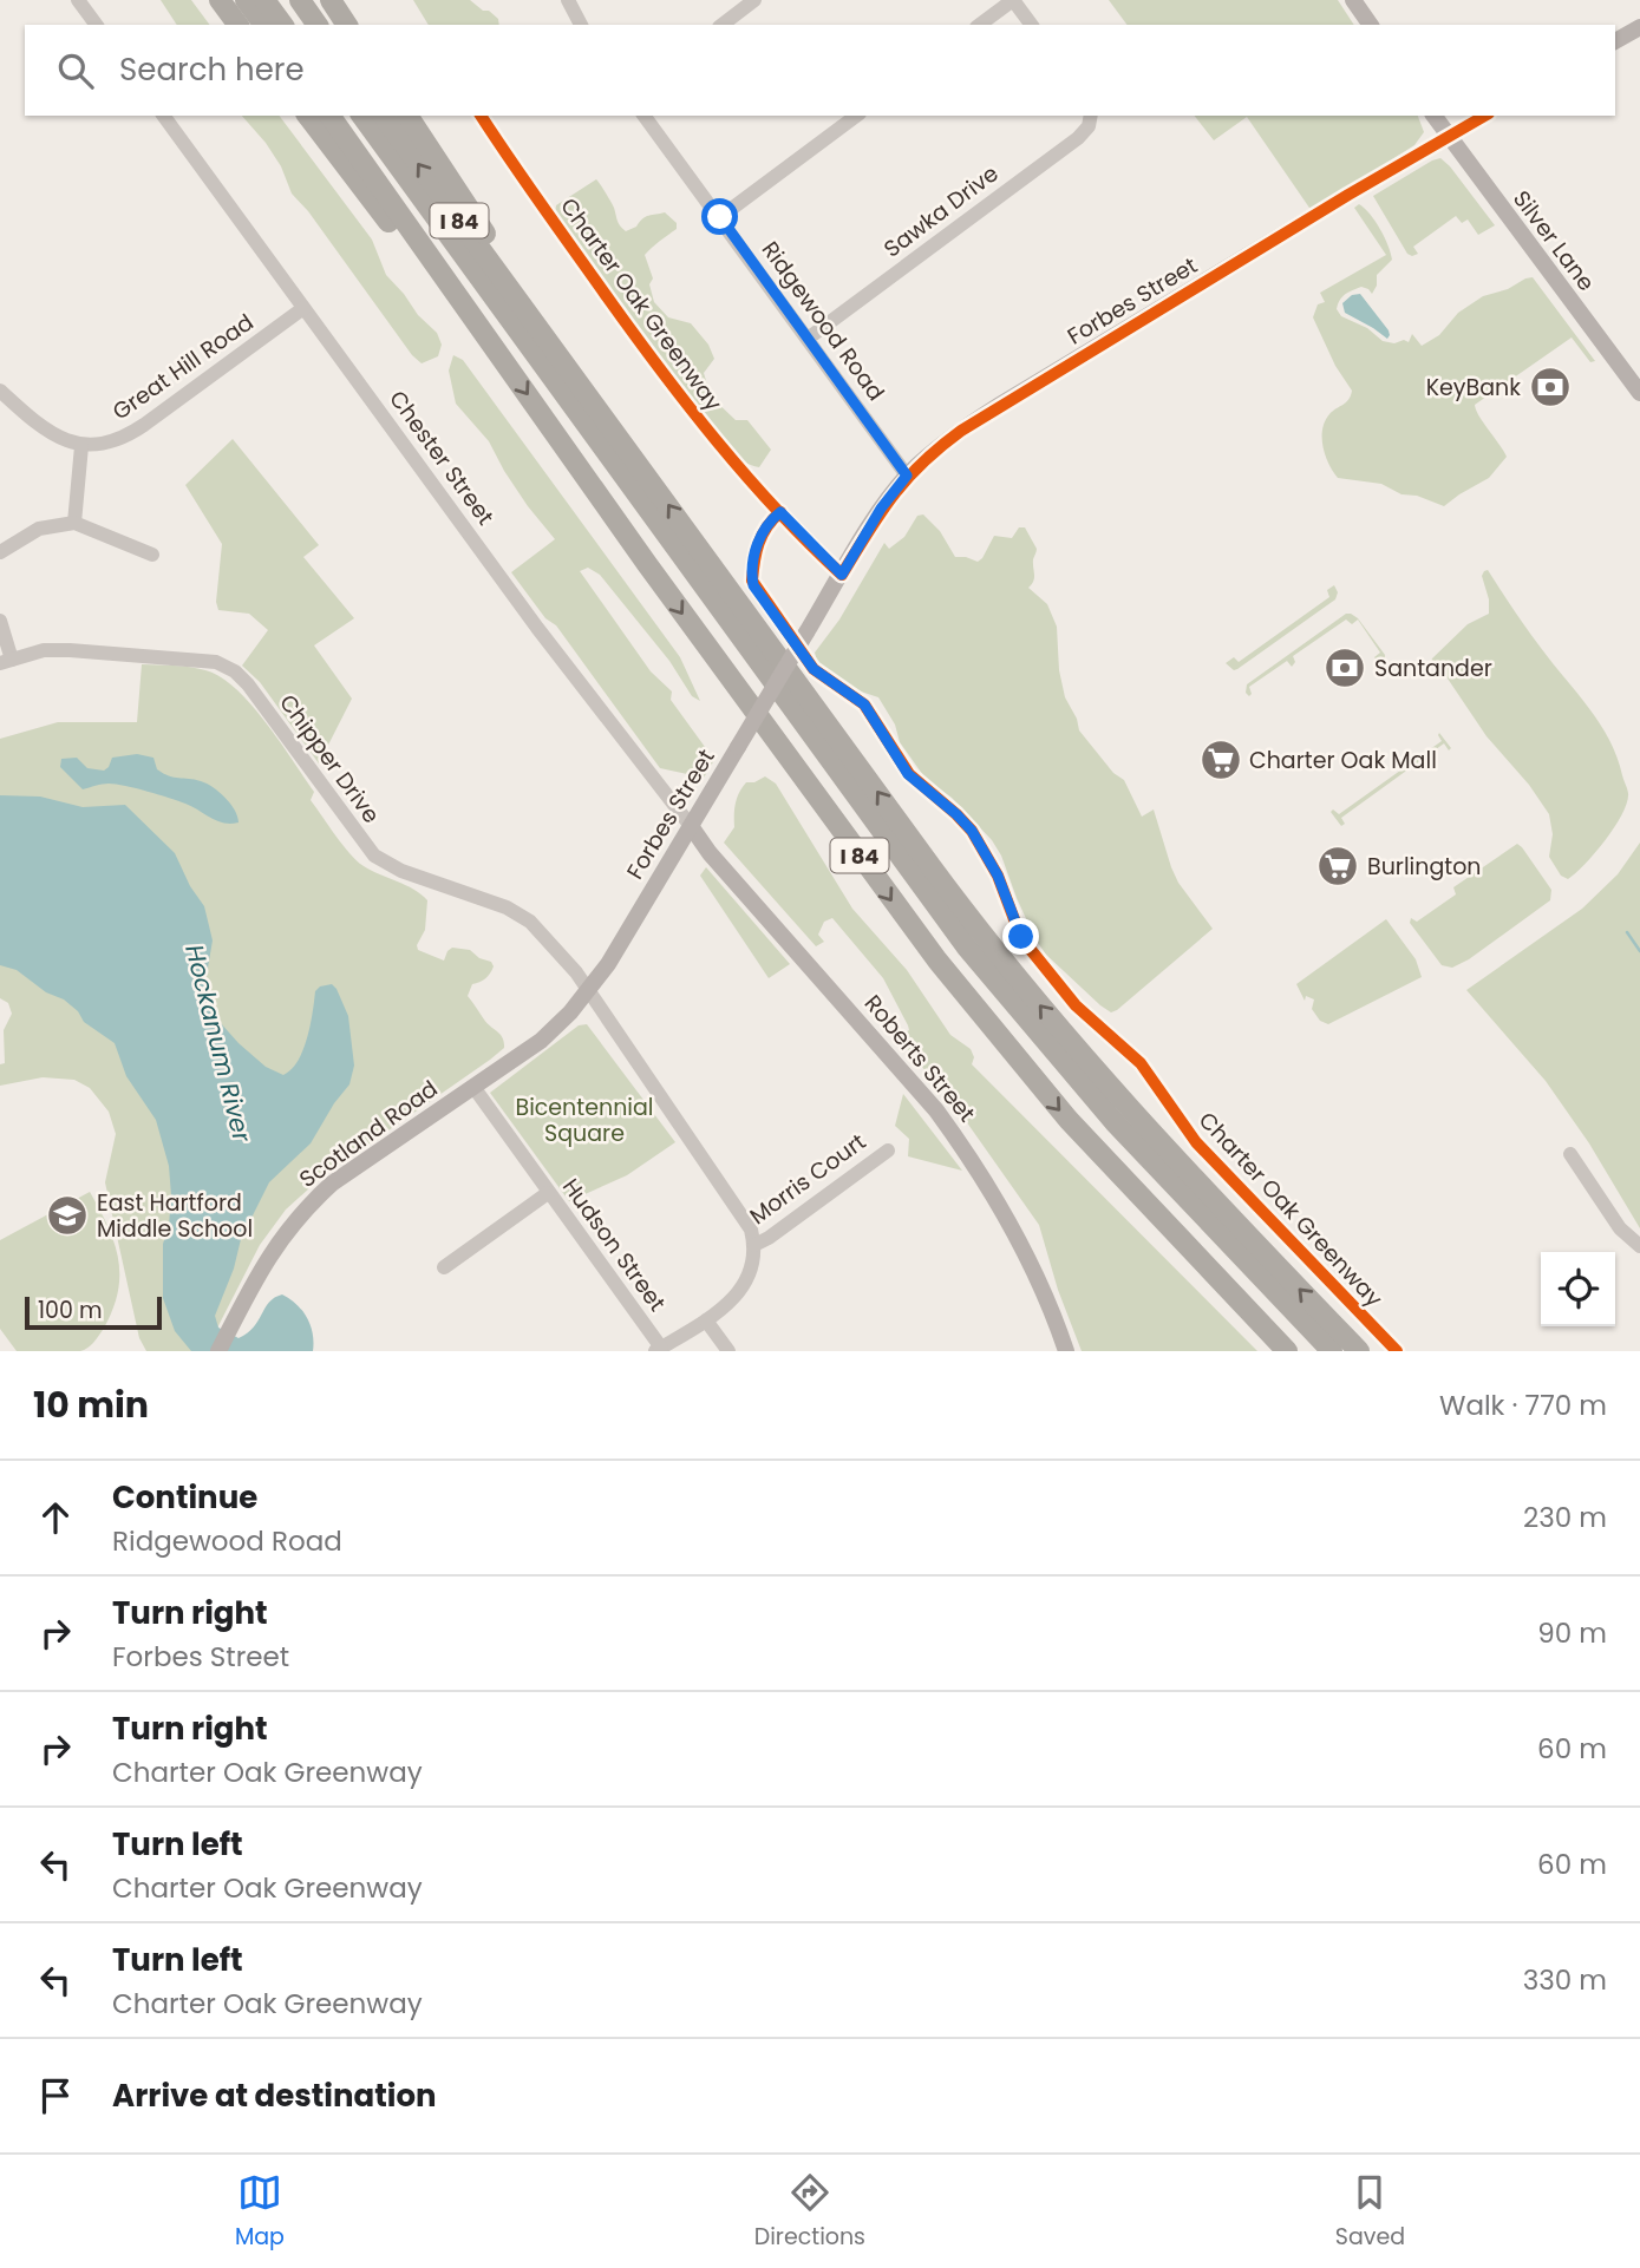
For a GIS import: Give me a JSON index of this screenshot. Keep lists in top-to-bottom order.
{
  "streets": {
    "highway": ["I 84"],
    "main road": [
      "Silver Lane",
      "Forbes Street",
      "Roberts Street",
      "Scotland Road"
    ],
    "street": [
      "Sawka Drive",
      "Ridgewood Road",
      "Great Hill Road",
      "Chester Street",
      "Chipper Drive",
      "Morris Court",
      "Hudson Street"
    ],
    "cycle path": ["Charter Oak Greenway"]
  },
  "crossings": [
    ["Sawka Drive", "Ridgewood Road"],
    ["Silver Lane", "Forbes Street"],
    ["Forbes Street", "Ridgewood Road"],
    ["Forbes Street", "Chester Street"],
    ["Forbes Street", "Chipper Drive"],
    ["Forbes Street", "Roberts Street"],
    ["Forbes Street", "Scotland Road"],
    ["Great Hill Road", "Chester Street"],
    ["Chester Street", "Roberts Street"],
    ["Chipper Drive", "Scotland Road"],
    ["Scotland Road", "Hudson Street"]
  ],
  "water": ["Hockanum River"],
  "parks": ["Bicentennial Square"],
  "places": {
    "bank": ["KeyBank", "Santander"],
    "supermarket": ["Charter Oak Mall", "Burlington"],
    "school or university": ["East Hartford Middle School"]
  },
  "scale_bar": "100 m",
  "page": {
    "search": "Search here",
    "scale": "100 m",
    "heading": ["10 min", "Walk · 770 m"],
    "list": [
      ["Continue", "Ridgewood Road", "230 m"],
      ["Turn right", "Forbes Street", "90 m"],
      ["Turn right", "Charter Oak Greenway", "60 m"],
      ["Turn left", "Charter Oak Greenway", "60 m"],
      ["Turn left", "Charter Oak Greenway", "330 m"],
      "Arrive at destination"
    ],
    "nav": ["Map", "Directions", "Saved"]
  }
}
